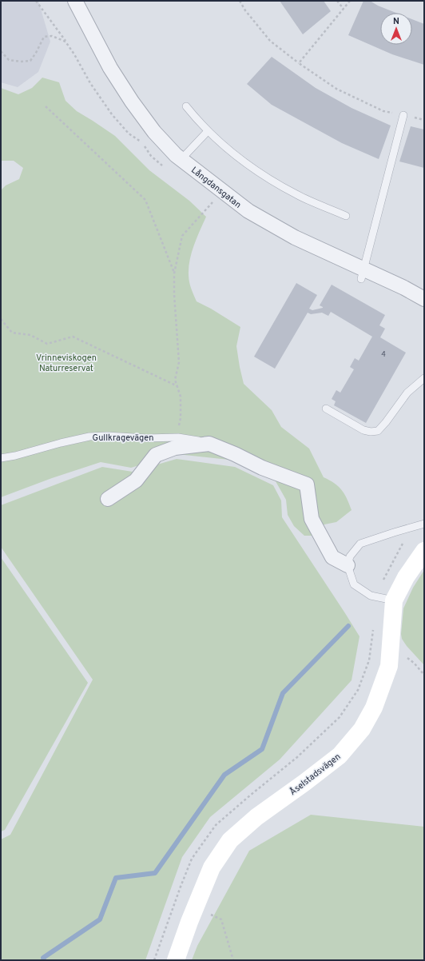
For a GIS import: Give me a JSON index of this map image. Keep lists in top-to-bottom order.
{
  "streets": {
    "street": ["Långdansgatan", "Gullkragevägen", "Åselstadsvägen"]
  },
  "parks": ["Vrinneviskogen Naturreservat"],
  "house_numbers": ["4"],
  "north": "top"
}
